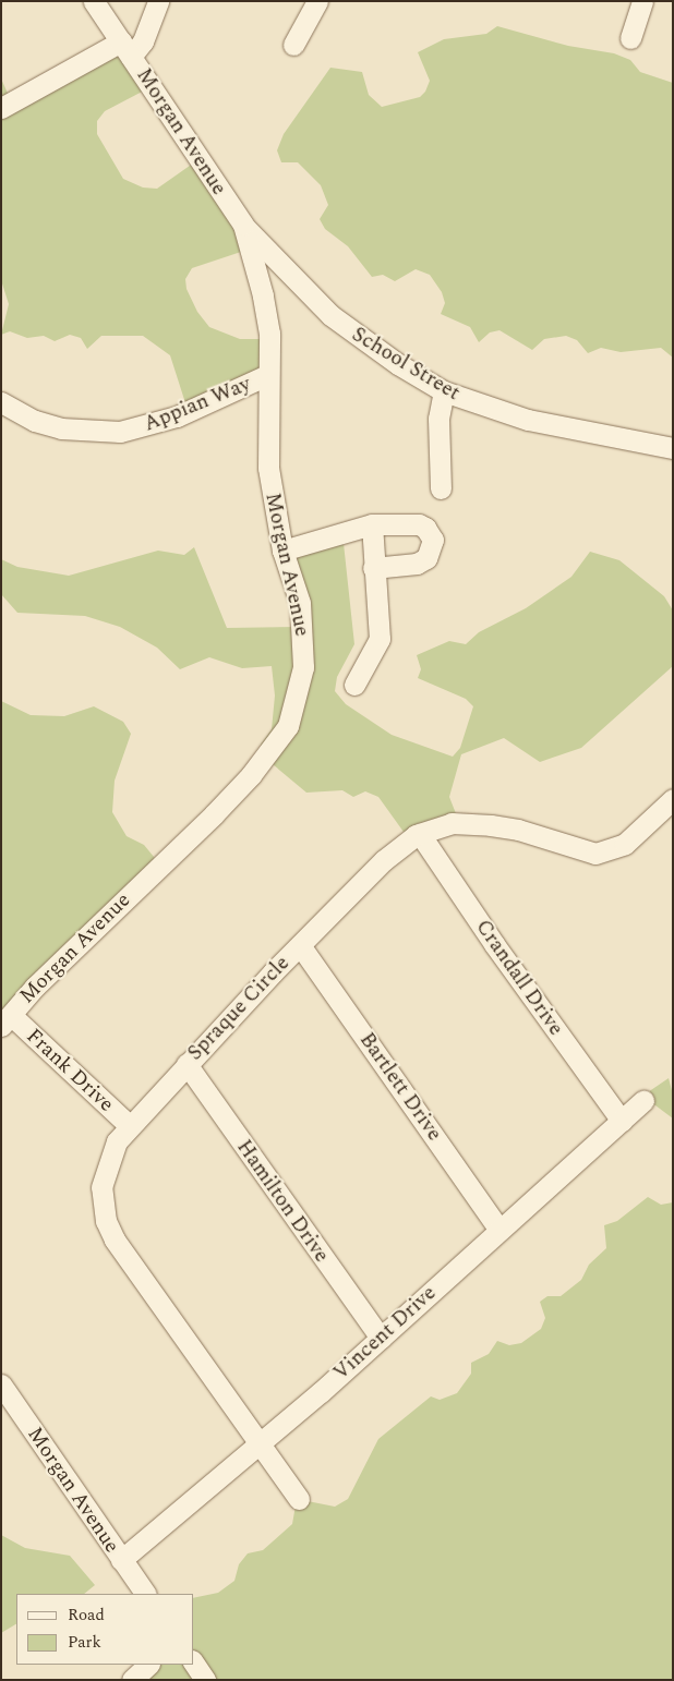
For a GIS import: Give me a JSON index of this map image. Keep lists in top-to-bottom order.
{
  "streets": {
    "street": [
      "Morgan Avenue",
      "School Street",
      "Appian Way",
      "Crandall Drive",
      "Spraque Circle",
      "Frank Drive",
      "Bartlett Drive",
      "Hamilton Drive",
      "Vincent Drive"
    ]
  },
  "crossings": [
    ["Morgan Avenue", "School Street"],
    ["Morgan Avenue", "Appian Way"],
    ["Morgan Avenue", "Frank Drive"],
    ["Morgan Avenue", "Vincent Drive"],
    ["Crandall Drive", "Spraque Circle"],
    ["Crandall Drive", "Vincent Drive"],
    ["Spraque Circle", "Frank Drive"],
    ["Spraque Circle", "Bartlett Drive"],
    ["Spraque Circle", "Hamilton Drive"],
    ["Spraque Circle", "Vincent Drive"],
    ["Bartlett Drive", "Vincent Drive"],
    ["Hamilton Drive", "Vincent Drive"]
  ],
  "legend": ["Road", "Park"]
}
